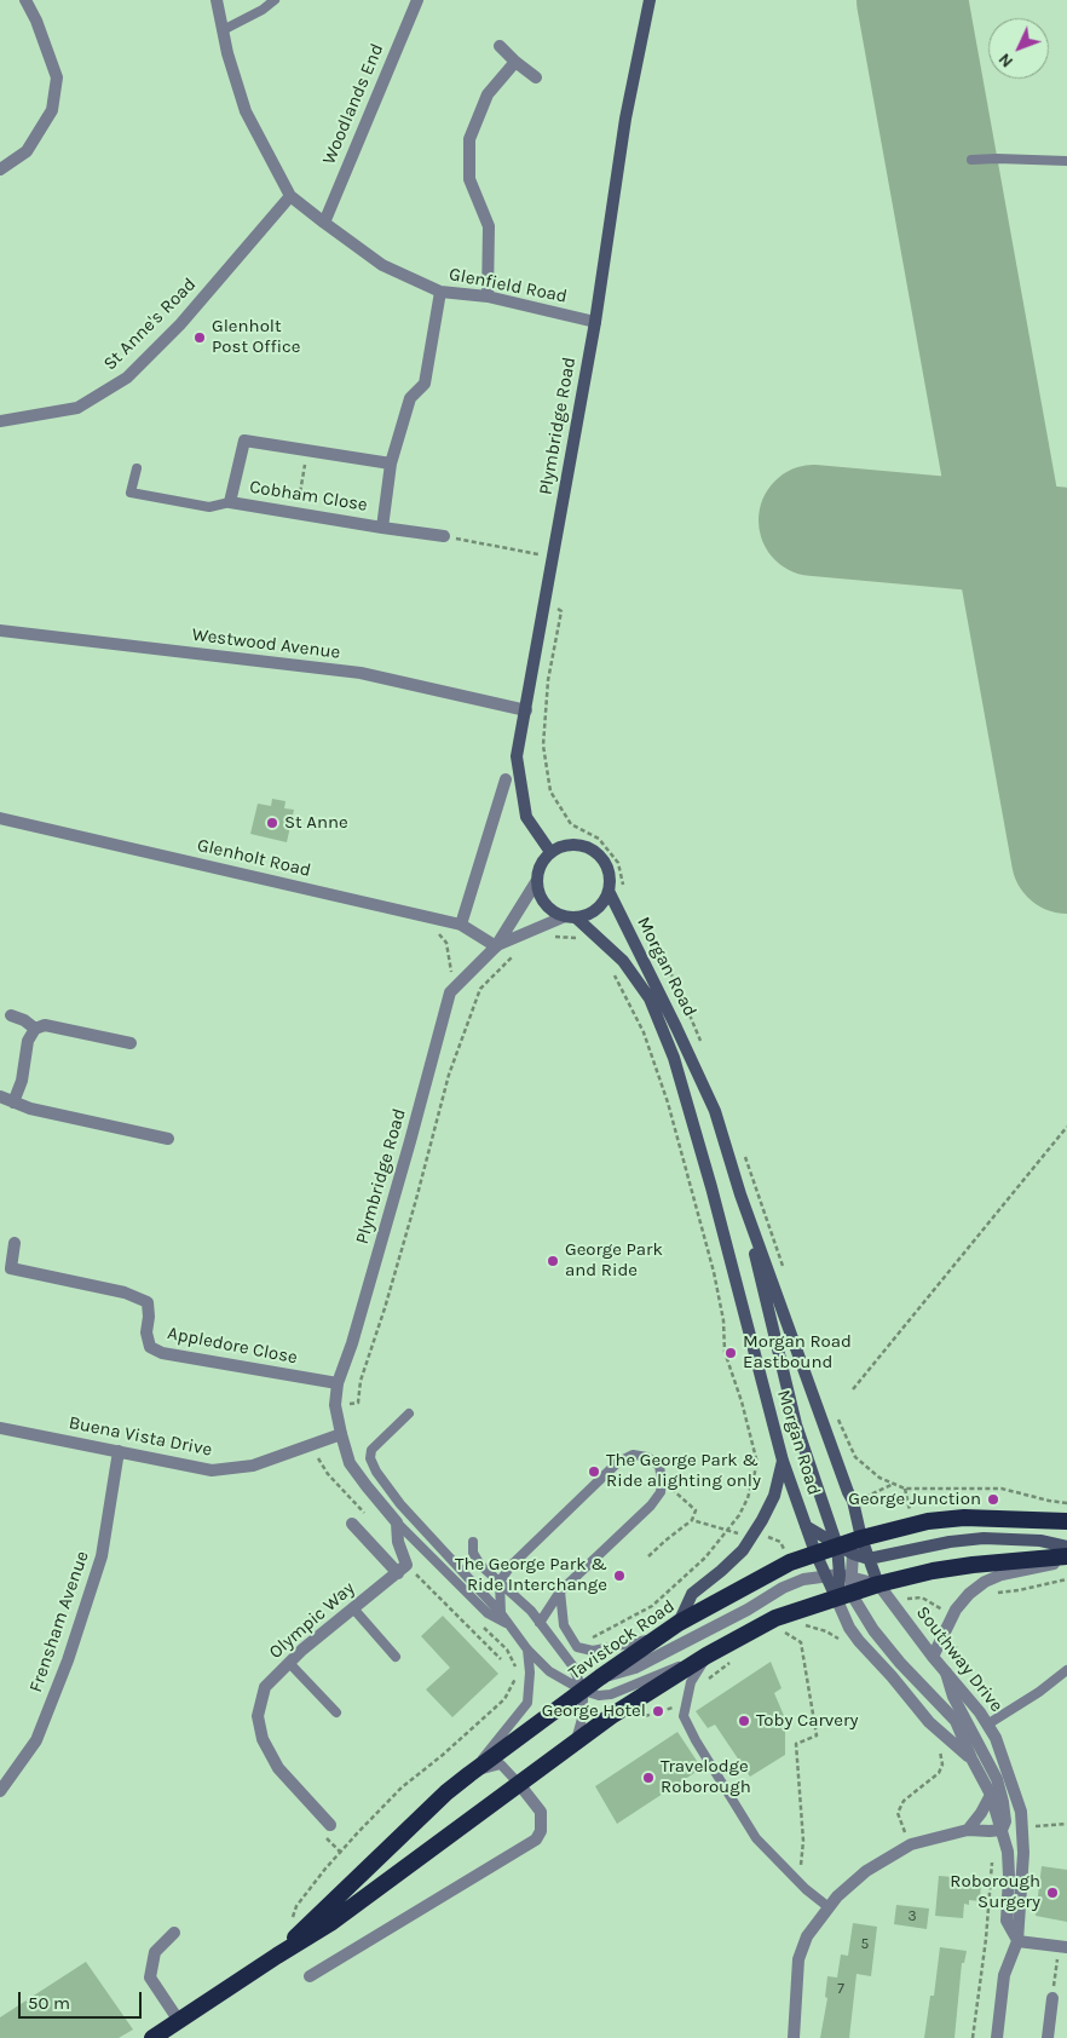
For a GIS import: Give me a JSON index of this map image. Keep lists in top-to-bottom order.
{
  "streets": {
    "highway": ["Tavistock Road"],
    "main road": ["Plymbridge Road", "Morgan Road"],
    "street": [
      "Woodlands End",
      "Glenfield Road",
      "St Anne's Road",
      "Cobham Close",
      "Westwood Avenue",
      "Glenholt Road",
      "Appledore Close",
      "Buena Vista Drive",
      "Olympic Way",
      "Frensham Avenue",
      "Southway Drive"
    ]
  },
  "crossings": [
    ["Woodlands End", "Glenfield Road"],
    ["Glenfield Road", "St Anne's Road"],
    ["Glenfield Road", "Plymbridge Road"],
    ["Glenfield Road", "Cobham Close"],
    ["Plymbridge Road", "Westwood Avenue"],
    ["Plymbridge Road", "Glenholt Road"],
    ["Plymbridge Road", "Morgan Road"],
    ["Plymbridge Road", "Appledore Close"],
    ["Plymbridge Road", "Buena Vista Drive"],
    ["Morgan Road", "Tavistock Road"],
    ["Morgan Road", "Southway Drive"],
    ["Buena Vista Drive", "Frensham Avenue"],
    ["Tavistock Road", "Southway Drive"]
  ],
  "places": [
    "Glenholt Post Office",
    "St Anne",
    "George Park and Ride",
    "Morgan Road Eastbound",
    "The George Park & Ride alighting only",
    "George Junction",
    "The George Park & Ride Interchange",
    "George Hotel",
    "Toby Carvery",
    "Travelodge Roborough",
    "Roborough Surgery"
  ],
  "house_numbers": ["3", "5", "7"],
  "scale_bar": "50 m",
  "north": "bottom left"
}
